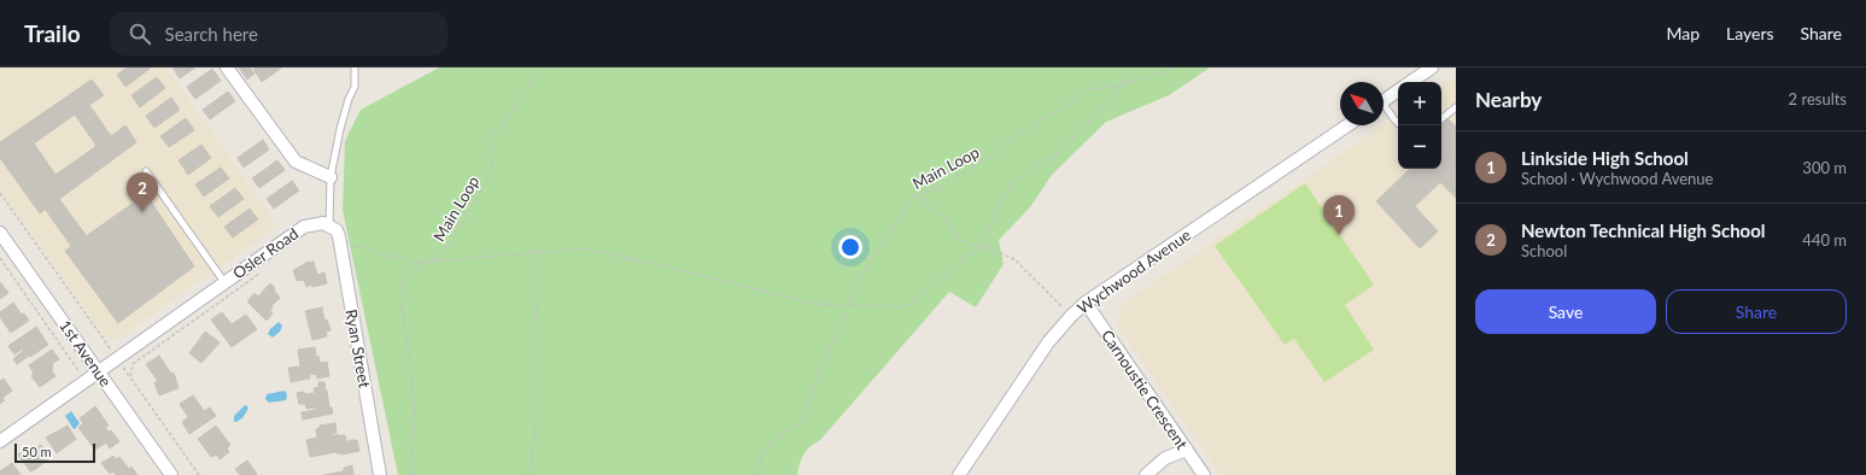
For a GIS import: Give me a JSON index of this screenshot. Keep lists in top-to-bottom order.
{
  "streets": {
    "street": [
      "Osler Road",
      "Wychwood Avenue",
      "Ryan Street",
      "1st Avenue",
      "Carnoustie Crescent"
    ],
    "path": ["Main Loop"]
  },
  "crossings": [
    ["Osler Road", "Ryan Street"],
    ["Osler Road", "1st Avenue"],
    ["Wychwood Avenue", "Carnoustie Crescent"]
  ],
  "scale_bar": "50 m",
  "north": "top left",
  "page": {
    "header": "Trailo",
    "search": "Search here",
    "nav": ["Map", "Layers", "Share"],
    "heading": ["Nearby", "2 results"],
    "map_buttons": ["+", "−"],
    "list": [
      {
        "mark": "1",
        "name": "Linkside High School",
        "note": "School · Wychwood Avenue",
        "value": "300 m"
      },
      {
        "mark": "2",
        "name": "Newton Technical High School",
        "note": "School",
        "value": "440 m"
      }
    ],
    "pins": ["2", "1"],
    "buttons": ["Save", "Share"],
    "scale": "50 m"
  }
}
